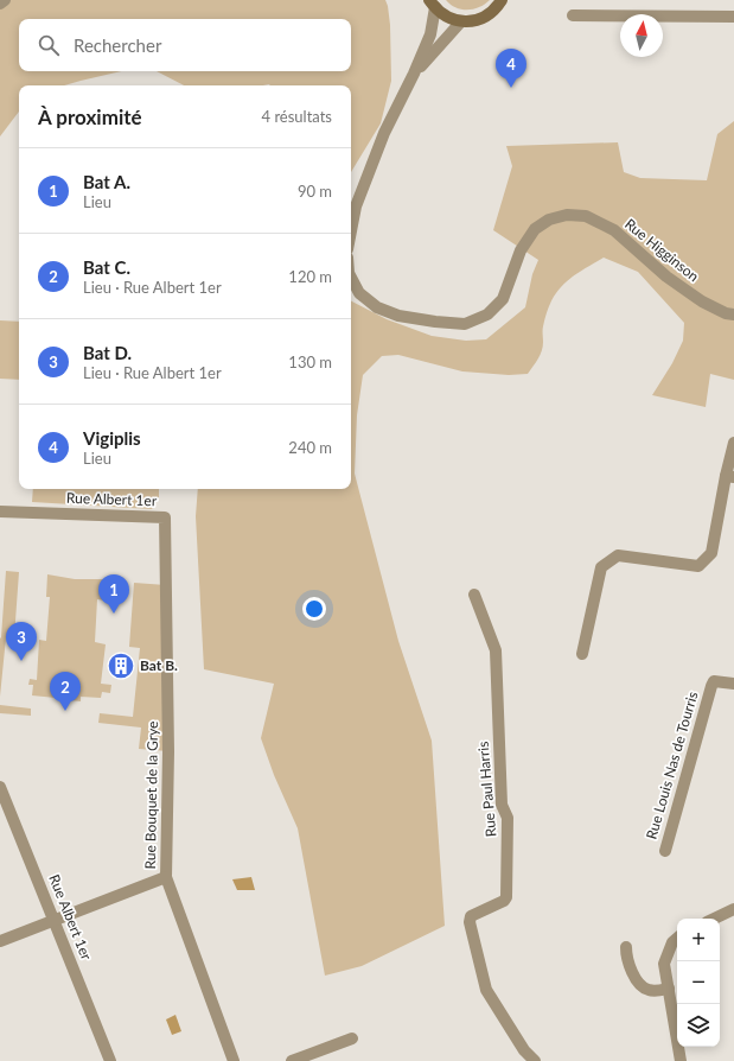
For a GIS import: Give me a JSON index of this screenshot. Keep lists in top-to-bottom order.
{
  "streets": {
    "street": [
      "Rue Higginson",
      "Rue Albert 1er",
      "Rue Louis Nas de Tourris",
      "Rue Paul Harris",
      "Rue Bouquet de la Grye"
    ]
  },
  "crossings": [
    ["Rue Albert 1er", "Rue Bouquet de la Grye"]
  ],
  "places": {
    "building": ["Bat B."]
  },
  "north": "top",
  "page": {
    "search": "Rechercher",
    "pins": [
      "4",
      "1",
      "3",
      "2"
    ],
    "heading": ["À proximité", "4 résultats"],
    "list": [
      {
        "mark": "1",
        "name": "Bat A.",
        "note": "Lieu",
        "value": "90 m"
      },
      {
        "mark": "2",
        "name": "Bat C.",
        "note": "Lieu · Rue Albert 1er",
        "value": "120 m"
      },
      {
        "mark": "3",
        "name": "Bat D.",
        "note": "Lieu · Rue Albert 1er",
        "value": "130 m"
      },
      {
        "mark": "4",
        "name": "Vigiplis",
        "note": "Lieu",
        "value": "240 m"
      }
    ],
    "map_buttons": ["+", "−"]
  }
}
